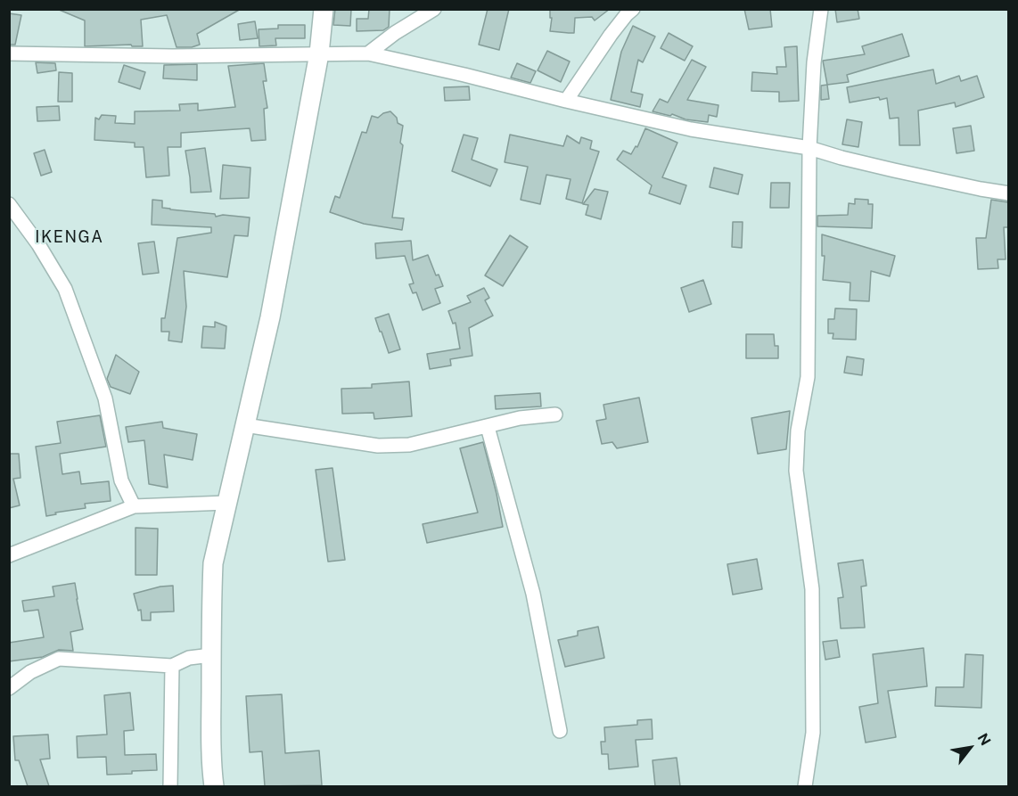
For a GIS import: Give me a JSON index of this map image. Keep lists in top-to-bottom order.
{
  "districts": ["IKENGA"],
  "north": "top right"
}
